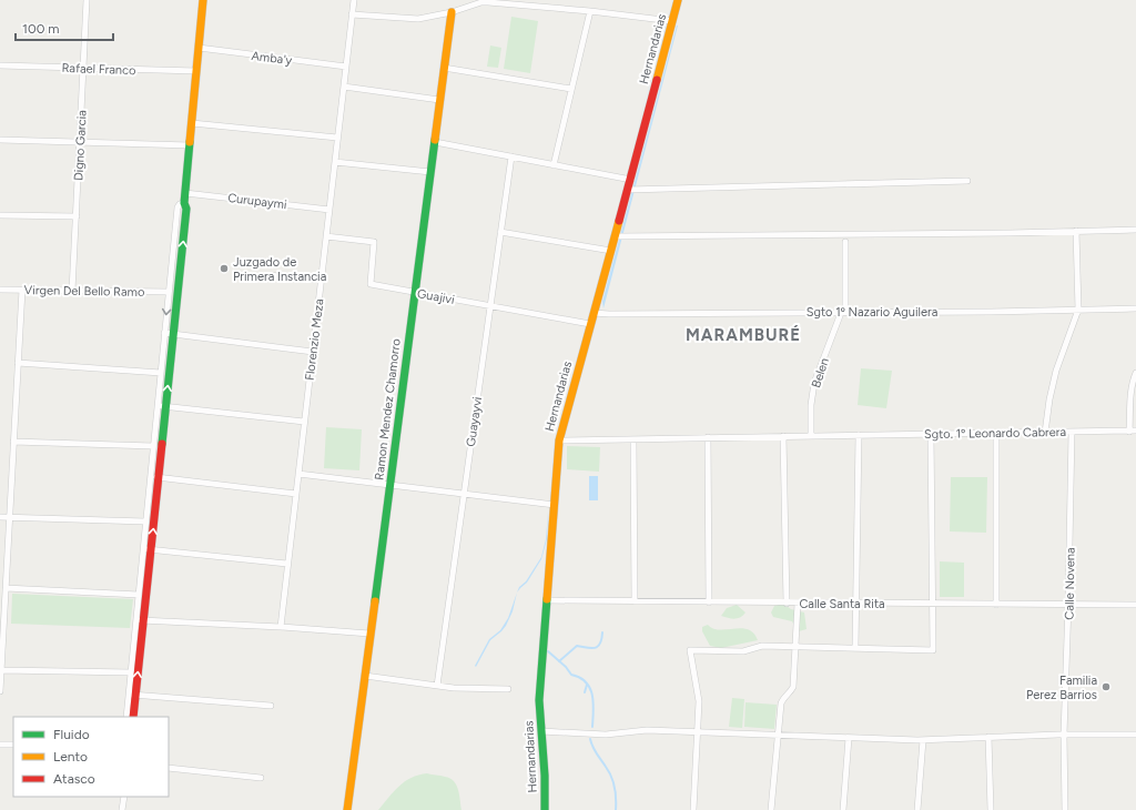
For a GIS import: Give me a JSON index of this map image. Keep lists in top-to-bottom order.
{
  "streets": {
    "street": [
      "Hernandarias",
      "Amba'y",
      "Rafael Franco",
      "Digno Garcia",
      "Curupaymi",
      "Virgen Del Bello Ramo",
      "Guajivi",
      "Sgto 1º Nazario Aguilera",
      "Florenzio Meza",
      "Belen",
      "Ramon Mendez Chamorro",
      "Guayayvi",
      "Sgto. 1º Leonardo Cabrera",
      "Calle Novena",
      "Calle Santa Rita"
    ]
  },
  "crossings": [
    ["Hernandarias", "Guajivi"],
    ["Hernandarias", "Sgto 1º Nazario Aguilera"],
    ["Hernandarias", "Sgto. 1º Leonardo Cabrera"],
    ["Hernandarias", "Calle Santa Rita"],
    ["Amba'y", "Florenzio Meza"],
    ["Rafael Franco", "Digno Garcia"],
    ["Digno Garcia", "Virgen Del Bello Ramo"],
    ["Curupaymi", "Florenzio Meza"],
    ["Guajivi", "Florenzio Meza"],
    ["Guajivi", "Ramon Mendez Chamorro"],
    ["Guajivi", "Guayayvi"],
    ["Sgto 1º Nazario Aguilera", "Belen"],
    ["Belen", "Sgto. 1º Leonardo Cabrera"],
    ["Sgto. 1º Leonardo Cabrera", "Calle Novena"],
    ["Calle Novena", "Calle Santa Rita"]
  ],
  "districts": ["MARAMBURÉ"],
  "places": ["Juzgado de Primera Instancia", "Familia Perez Barrios"],
  "legend": ["Fluido", "Lento", "Atasco"],
  "scale_bar": "100 m"
}
